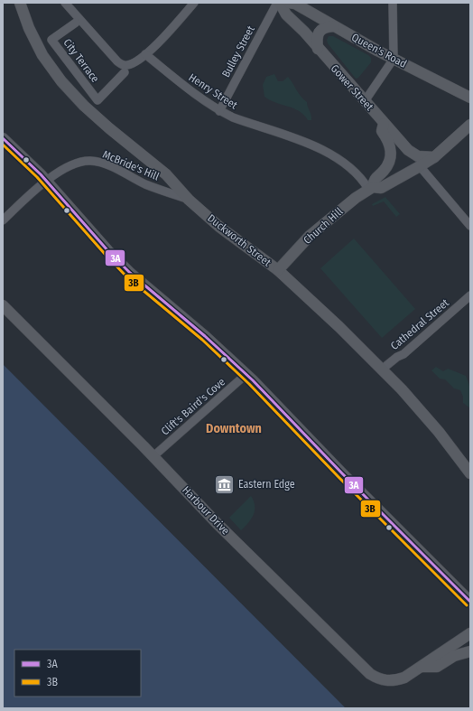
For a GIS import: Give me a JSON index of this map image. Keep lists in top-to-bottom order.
{
  "streets": {
    "street": [
      "Queen's Road",
      "Bulley Street",
      "City Terrace",
      "Gower Street",
      "Henry Street",
      "McBride's Hill",
      "Church Hill",
      "Duckworth Street",
      "Cathedral Street",
      "Clift's Baird's Cove",
      "Harbour Drive"
    ]
  },
  "crossings": [
    ["Bulley Street", "Gower Street"],
    ["Bulley Street", "Henry Street"],
    ["Gower Street", "Church Hill"],
    ["Henry Street", "Church Hill"],
    ["McBride's Hill", "Duckworth Street"],
    ["Church Hill", "Duckworth Street"],
    ["Duckworth Street", "Cathedral Street"],
    ["Clift's Baird's Cove", "Harbour Drive"]
  ],
  "districts": ["Downtown"],
  "places": {
    "museum": ["Eastern Edge"]
  },
  "lines": ["transit line 3A", "transit line 3B"],
  "legend": ["3A", "3B"]
}
